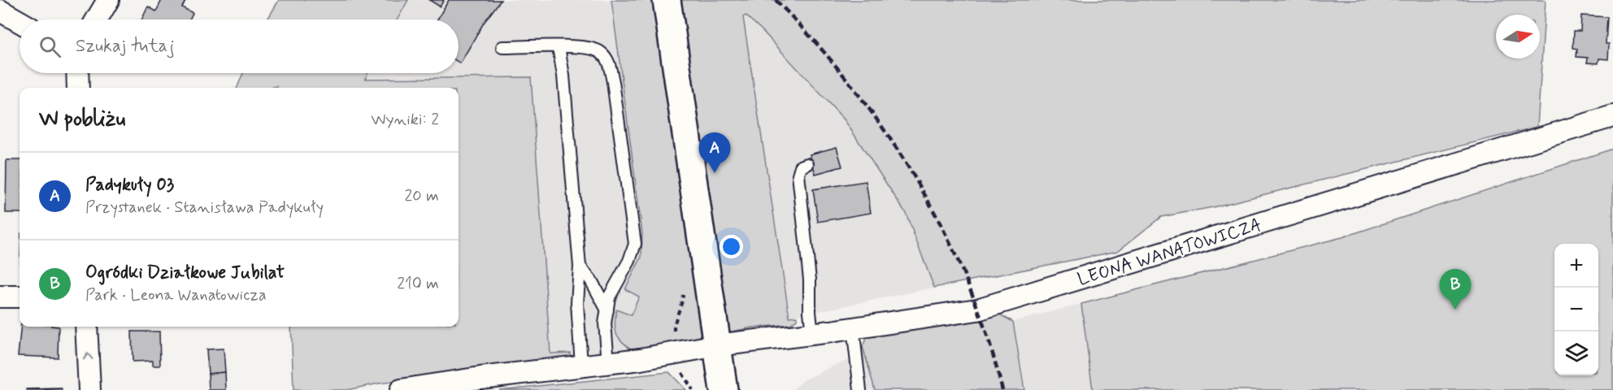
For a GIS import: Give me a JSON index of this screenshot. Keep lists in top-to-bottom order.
{
  "streets": {
    "street": ["LEONA WANATOWICZA"]
  },
  "north": "right",
  "page": {
    "search": "Szukaj tutaj",
    "heading": ["W pobliżu", "Wyniki: 2"],
    "pins": ["A", "B"],
    "list": [
      {
        "mark": "A",
        "name": "Padykuły 03",
        "note": "Przystanek · Stanisława Padykuły",
        "value": "20 m"
      },
      {
        "mark": "B",
        "name": "Ogródki Działkowe Jubilat",
        "note": "Park · Leona Wanatowicza",
        "value": "210 m"
      }
    ],
    "map_buttons": ["+", "−"]
  }
}
